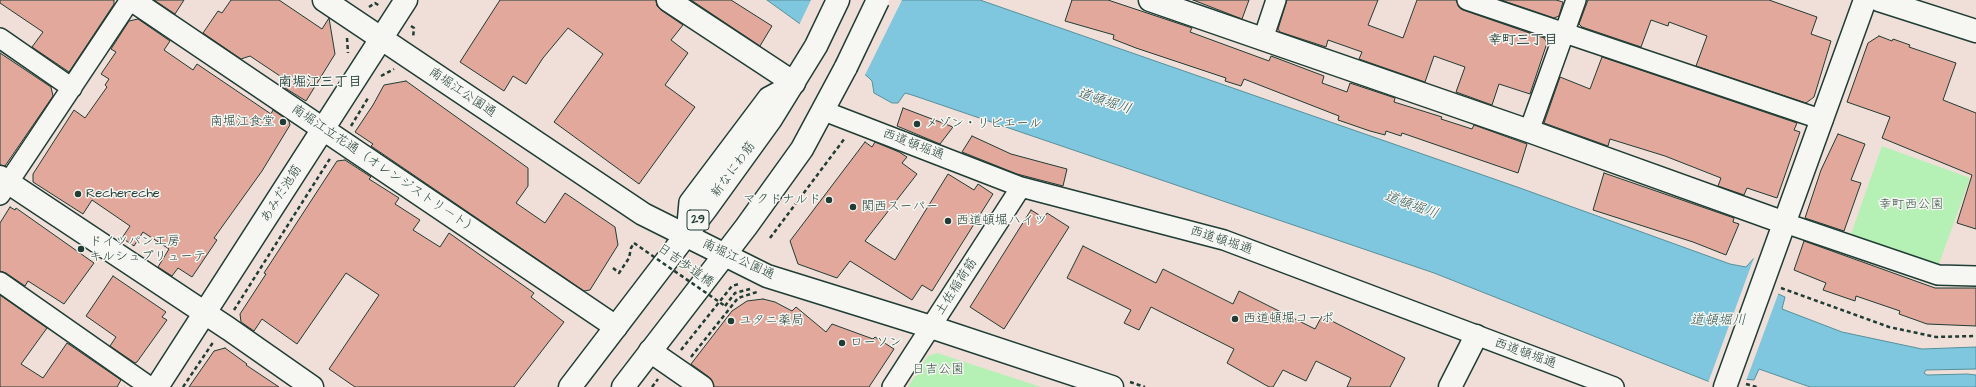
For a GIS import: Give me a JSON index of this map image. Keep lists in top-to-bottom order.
{
  "streets": {
    "street": [
      "南堀江公園通",
      "西道頓堀通",
      "南堀江立花通（オレンジストリート）",
      "新なにわ筋",
      "あみだ池筋",
      "29",
      "土佐稲荷筋"
    ],
    "path": ["日吉歩道橋"]
  },
  "crossings": [
    ["南堀江公園通", "新なにわ筋"],
    ["南堀江公園通", "あみだ池筋"],
    ["南堀江公園通", "日吉歩道橋"],
    ["南堀江公園通", "土佐稲荷筋"],
    ["西道頓堀通", "土佐稲荷筋"],
    ["南堀江立花通（オレンジストリート）", "新なにわ筋"],
    ["南堀江立花通（オレンジストリート）", "あみだ池筋"]
  ],
  "districts": ["幸町三丁目", "南堀江三丁目"],
  "water": ["道頓堀川"],
  "parks": ["幸町西公園", "日吉公園"],
  "places": [
    "南堀江食堂",
    "メゾン・リビエール",
    "Rechereche",
    "マクドナルド",
    "関西スーパー",
    "西道頓堀ハイツ",
    "ドイツパン工房 キルシュブリューテ",
    "西道頓堀コーポ",
    "ユタニ薬局",
    "ローソン"
  ]
}
